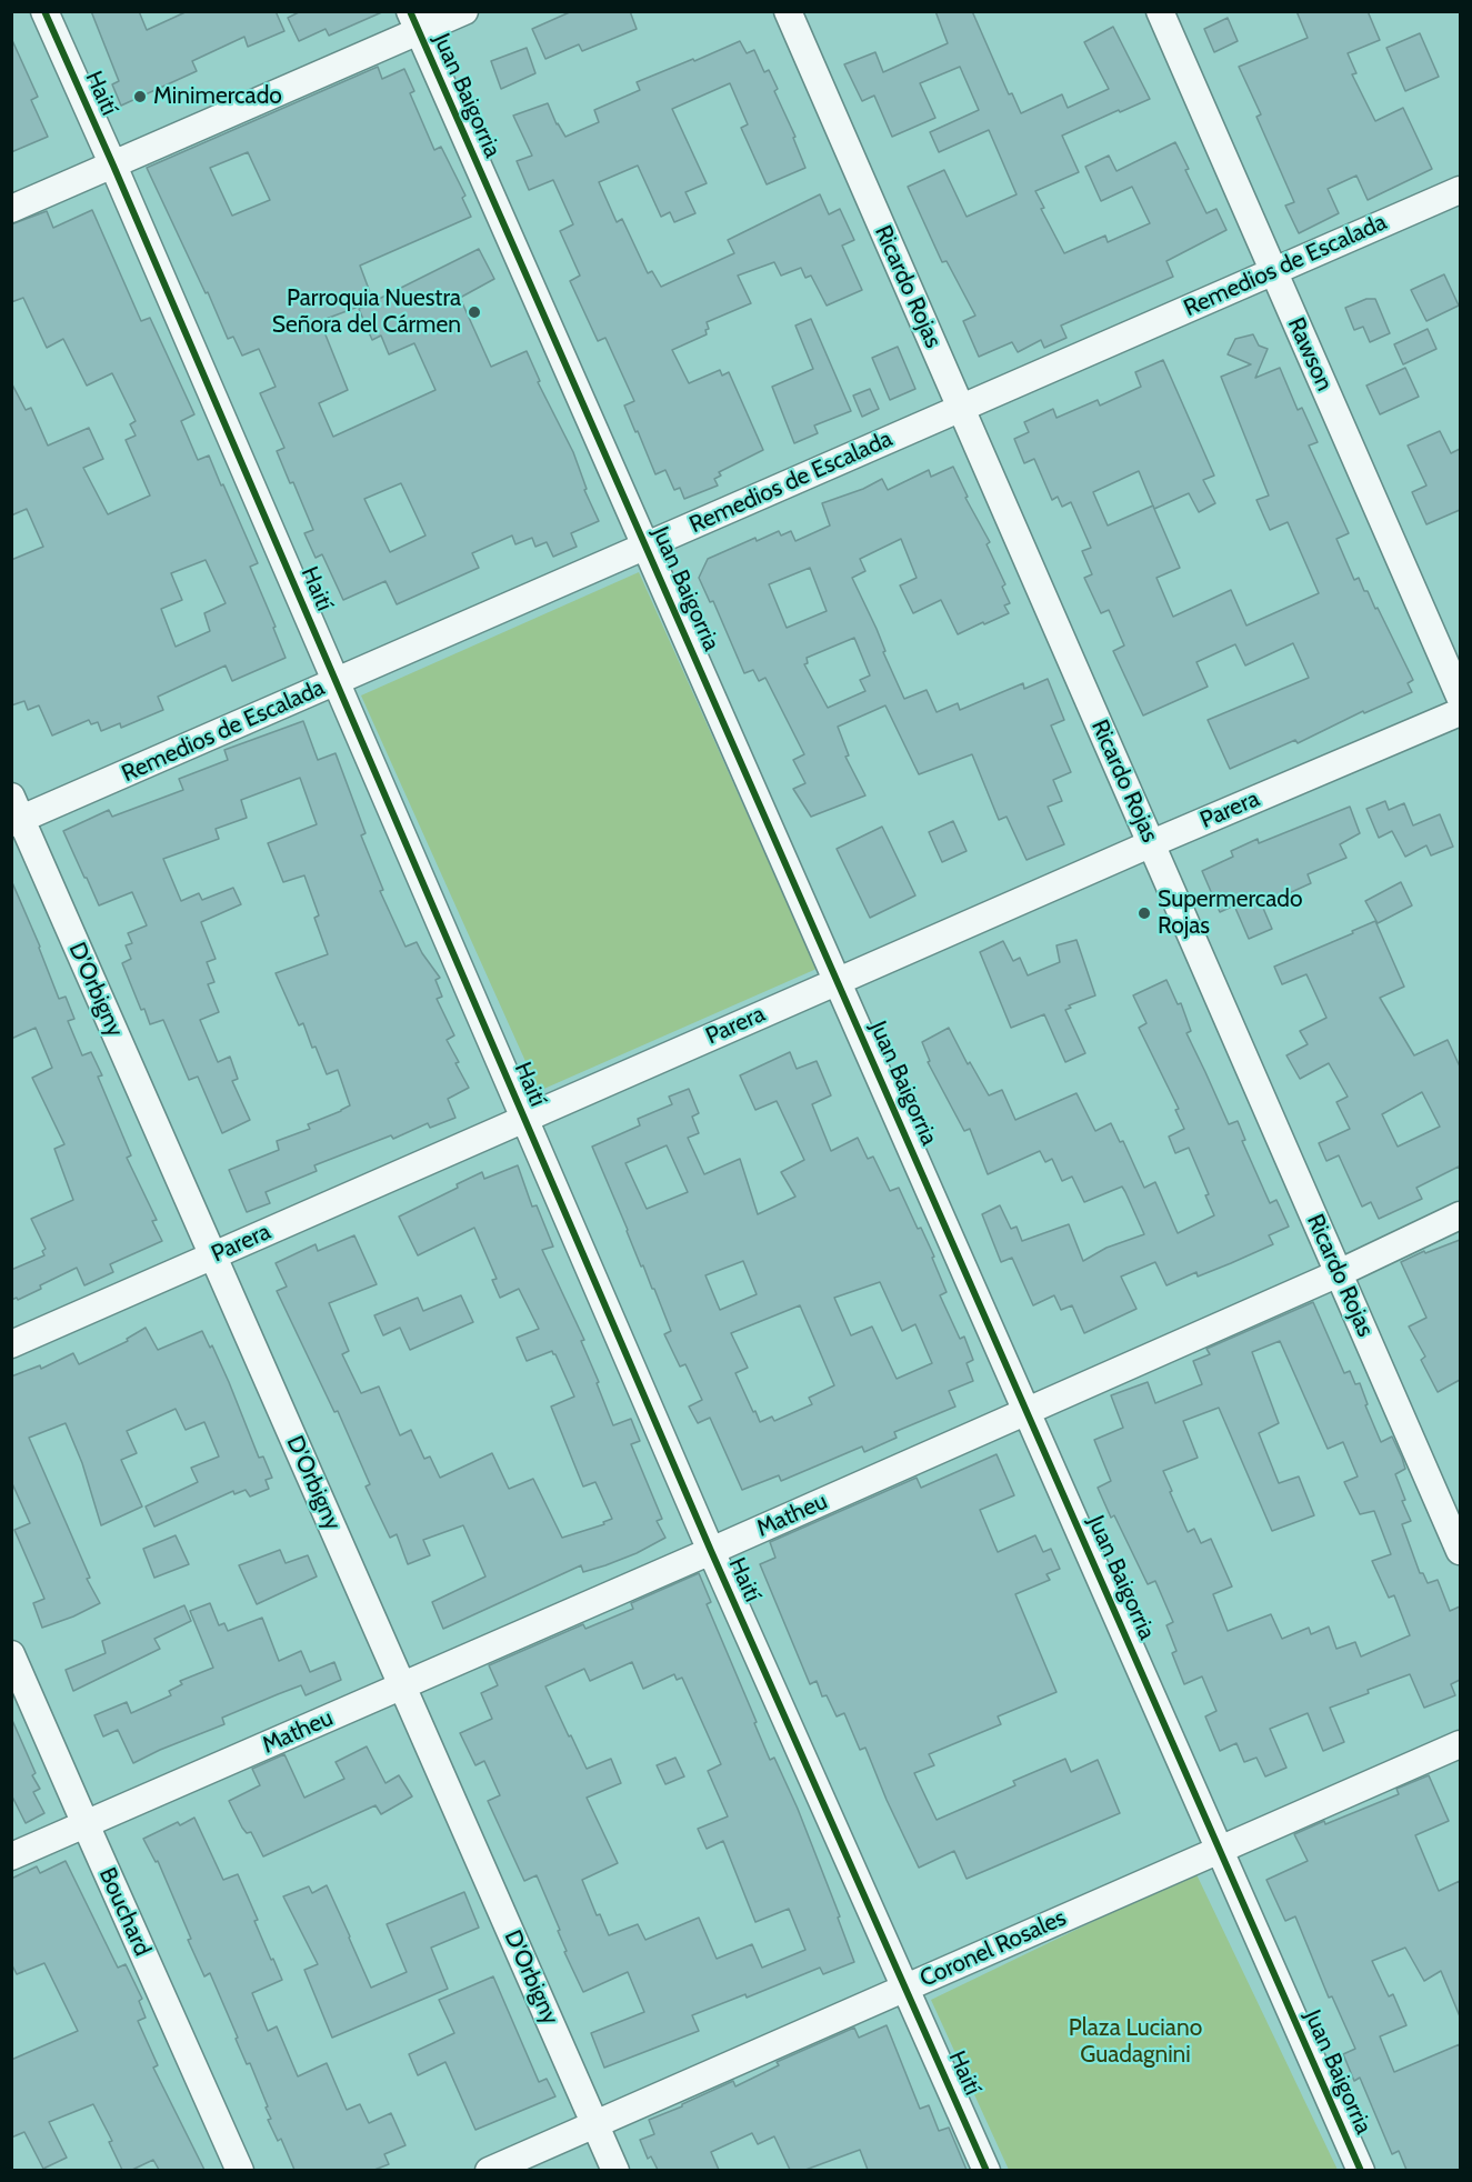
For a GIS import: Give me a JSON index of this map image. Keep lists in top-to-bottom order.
{
  "streets": {
    "street": [
      "Haití",
      "Juan Baigorria",
      "Remedios de Escalada",
      "Ricardo Rojas",
      "Rawson",
      "Parera",
      "D'Orbigny",
      "Matheu",
      "Bouchard",
      "Coronel Rosales"
    ]
  },
  "crossings": [
    ["Haití", "Remedios de Escalada"],
    ["Haití", "Parera"],
    ["Haití", "Matheu"],
    ["Haití", "Coronel Rosales"],
    ["Juan Baigorria", "Remedios de Escalada"],
    ["Juan Baigorria", "Parera"],
    ["Juan Baigorria", "Matheu"],
    ["Juan Baigorria", "Coronel Rosales"],
    ["Remedios de Escalada", "Ricardo Rojas"],
    ["Remedios de Escalada", "Rawson"],
    ["Remedios de Escalada", "D'Orbigny"],
    ["Ricardo Rojas", "Parera"],
    ["Ricardo Rojas", "Matheu"],
    ["Parera", "D'Orbigny"],
    ["D'Orbigny", "Matheu"],
    ["D'Orbigny", "Coronel Rosales"],
    ["Matheu", "Bouchard"]
  ],
  "parks": ["Plaza Luciano Guadagnini"],
  "places": ["Minimercado", "Parroquia Nuestra Señora del Cármen", "Supermercado Rojas"]
}
